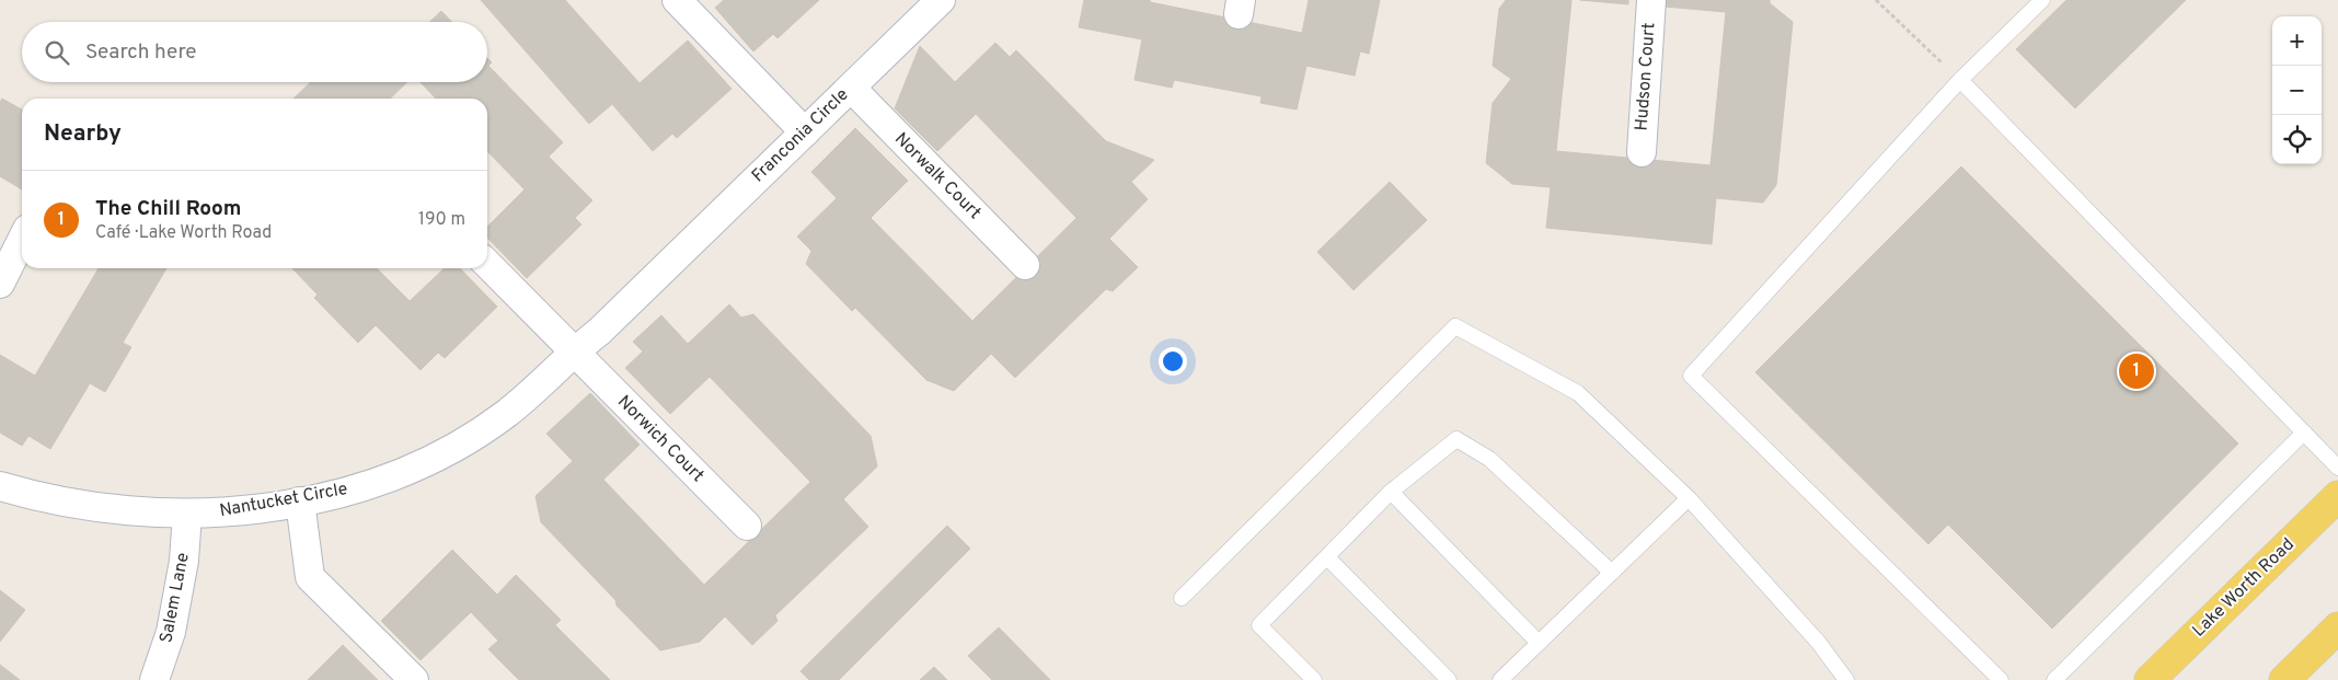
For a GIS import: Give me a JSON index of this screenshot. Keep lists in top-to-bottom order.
{
  "streets": {
    "main road": ["Lake Worth Road"],
    "street": [
      "Hudson Court",
      "Franconia Circle",
      "Norwalk Court",
      "Norwich Court",
      "Nantucket Circle",
      "Salem Lane"
    ]
  },
  "crossings": [
    ["Franconia Circle", "Norwalk Court"],
    ["Franconia Circle", "Nantucket Circle"],
    ["Norwich Court", "Nantucket Circle"],
    ["Nantucket Circle", "Salem Lane"]
  ],
  "page": {
    "map_buttons": ["+", "−"],
    "search": "Search here",
    "heading": "Nearby",
    "list": [
      {
        "mark": "1",
        "name": "The Chill Room",
        "note": "Café · Lake Worth Road",
        "value": "190 m"
      }
    ],
    "pins": "1"
  }
}
